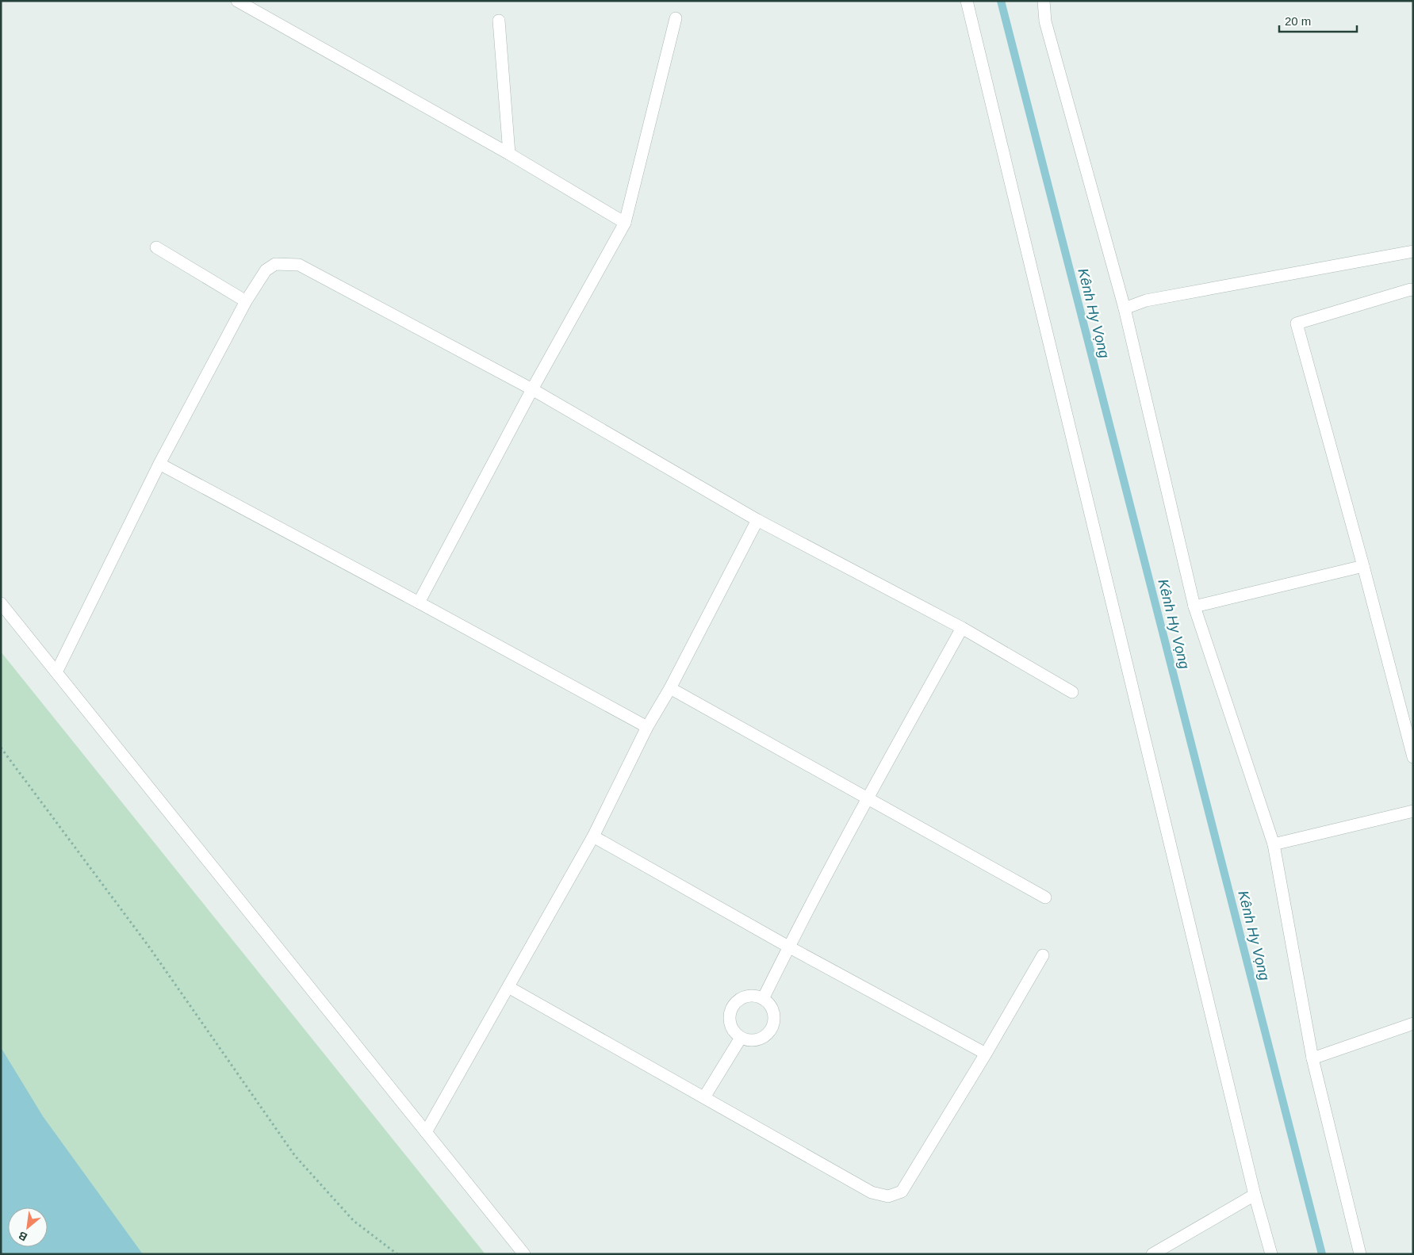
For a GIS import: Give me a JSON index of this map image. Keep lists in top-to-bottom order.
{
  "water": ["Kênh Hy Vọng"],
  "scale_bar": "20 m",
  "north": "bottom left"
}
